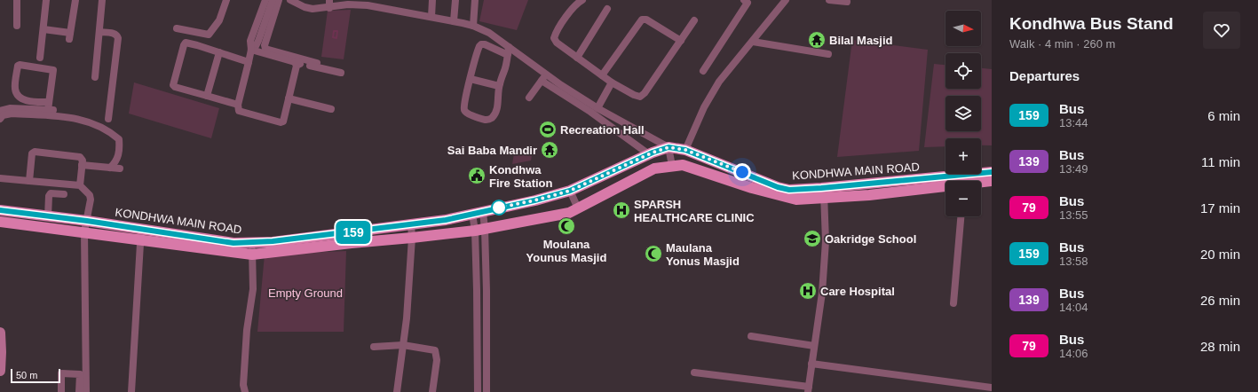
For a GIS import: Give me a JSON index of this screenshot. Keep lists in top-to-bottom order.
{
  "streets": {
    "main road": ["KONDHWA MAIN ROAD"]
  },
  "parks": ["Empty Ground"],
  "places": {
    "temple": ["Bilal Masjid", "Sai Baba Mandir"],
    "sports": ["Recreation Hall"],
    "public building": ["Kondhwa Fire Station"],
    "hospital": ["SPARSH HEALTHCARE CLINIC", "Care Hospital"],
    "mosque": ["Moulana Younus Masjid", "Maulana Yonus Masjid"],
    "school or university": ["Oakridge School"]
  },
  "lines": ["bus line 159"],
  "scale_bar": "50 m",
  "north": "right",
  "page": {
    "on_map": "159",
    "heading": [
      ["Kondhwa Bus Stand", "Walk · 4 min · 260 m"],
      "Departures"
    ],
    "map_buttons": ["+", "−"],
    "list": [
      {
        "mark": "159",
        "name": "Bus",
        "note": "13:44",
        "value": "6 min"
      },
      {
        "mark": "139",
        "name": "Bus",
        "note": "13:49",
        "value": "11 min"
      },
      {
        "mark": "79",
        "name": "Bus",
        "note": "13:55",
        "value": "17 min"
      },
      {
        "mark": "159",
        "name": "Bus",
        "note": "13:58",
        "value": "20 min"
      },
      {
        "mark": "139",
        "name": "Bus",
        "note": "14:04",
        "value": "26 min"
      },
      {
        "mark": "79",
        "name": "Bus",
        "note": "14:06",
        "value": "28 min"
      }
    ],
    "scale": "50 m"
  }
}
